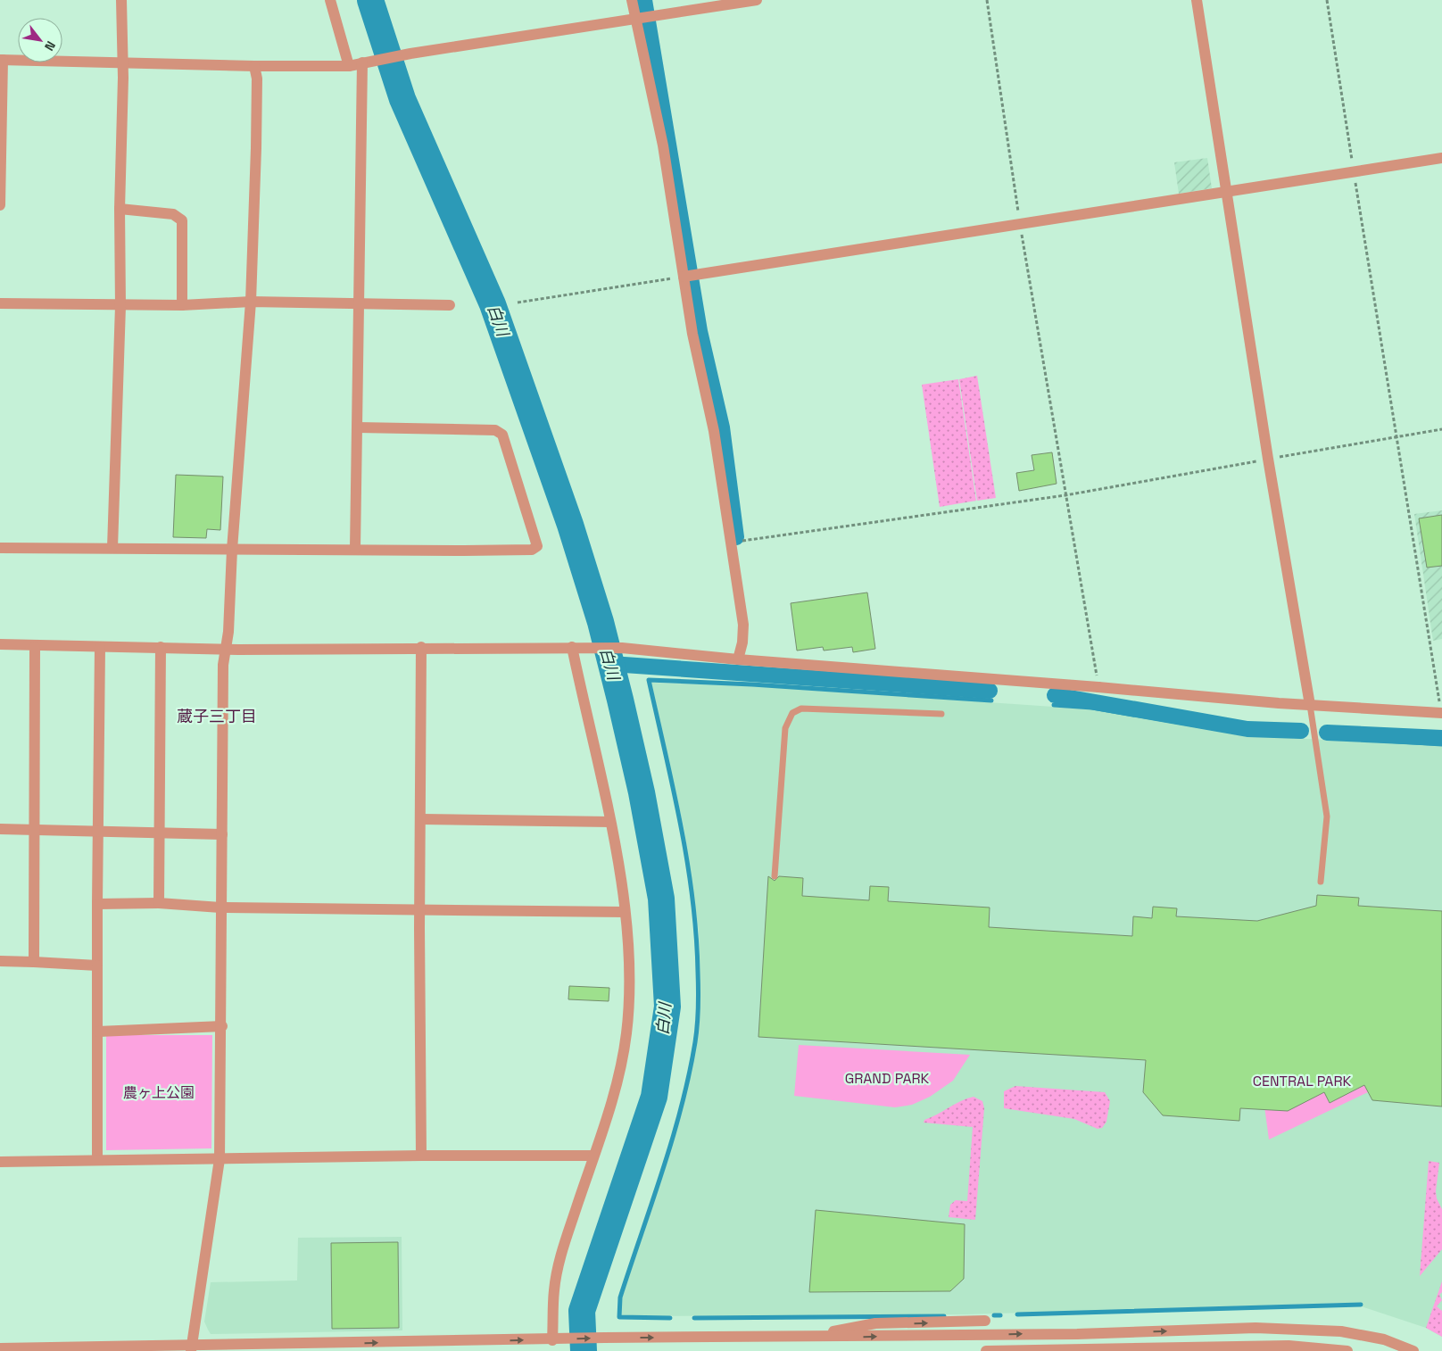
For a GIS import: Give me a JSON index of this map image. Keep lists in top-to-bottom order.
{
  "districts": ["蔵子三丁目"],
  "water": ["白川"],
  "parks": ["GRAND PARK", "CENTRAL PARK", "農ヶ上公園"],
  "north": "bottom right"
}
